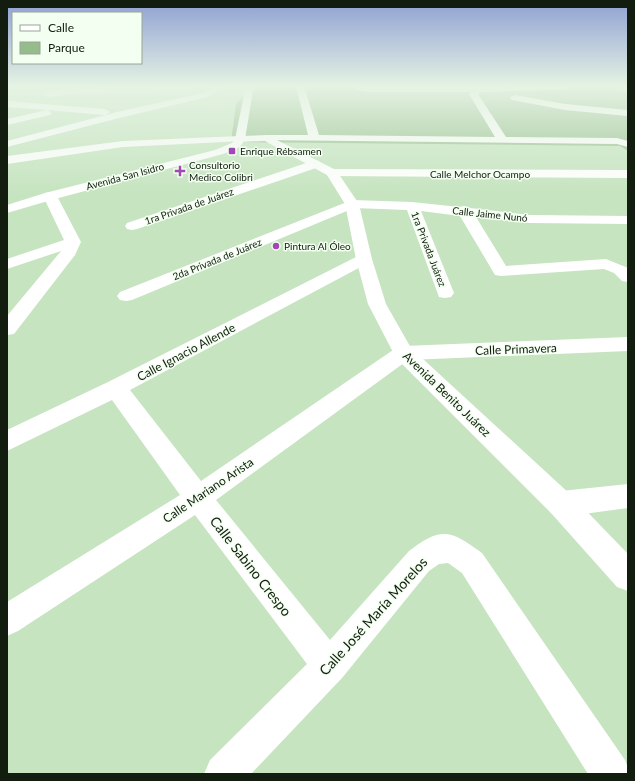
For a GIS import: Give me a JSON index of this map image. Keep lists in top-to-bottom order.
{
  "streets": {
    "street": [
      "Calle Melchor Ocampo",
      "Avenida San Isidro",
      "1ra Privada de Juárez",
      "Calle Jaime Nunó",
      "1ra Privada Juárez",
      "2da Privada de Juárez",
      "Calle Primavera",
      "Calle Ignacio Allende",
      "Avenida Benito Juárez",
      "Calle Mariano Arista",
      "Calle Sabino Crespo",
      "Calle José María Morelos"
    ]
  },
  "crossings": [
    ["Calle Melchor Ocampo", "1ra Privada de Juárez"],
    ["Calle Melchor Ocampo", "Avenida Benito Juárez"],
    ["1ra Privada de Juárez", "Avenida Benito Juárez"],
    ["Calle Jaime Nunó", "1ra Privada Juárez"],
    ["Calle Jaime Nunó", "2da Privada de Juárez"],
    ["Calle Jaime Nunó", "Avenida Benito Juárez"],
    ["2da Privada de Juárez", "Avenida Benito Juárez"],
    ["Calle Primavera", "Avenida Benito Juárez"],
    ["Calle Primavera", "Calle Mariano Arista"],
    ["Calle Ignacio Allende", "Avenida Benito Juárez"],
    ["Calle Ignacio Allende", "Calle Sabino Crespo"],
    ["Avenida Benito Juárez", "Calle Mariano Arista"],
    ["Calle Mariano Arista", "Calle Sabino Crespo"],
    ["Calle Sabino Crespo", "Calle José María Morelos"]
  ],
  "places": {
    "transit": ["Enrique Rébsamen"],
    "health": ["Consultorio Medico Colibri"],
    "other": ["Pintura Al Óleo"]
  },
  "legend": ["Calle", "Parque"]
}
